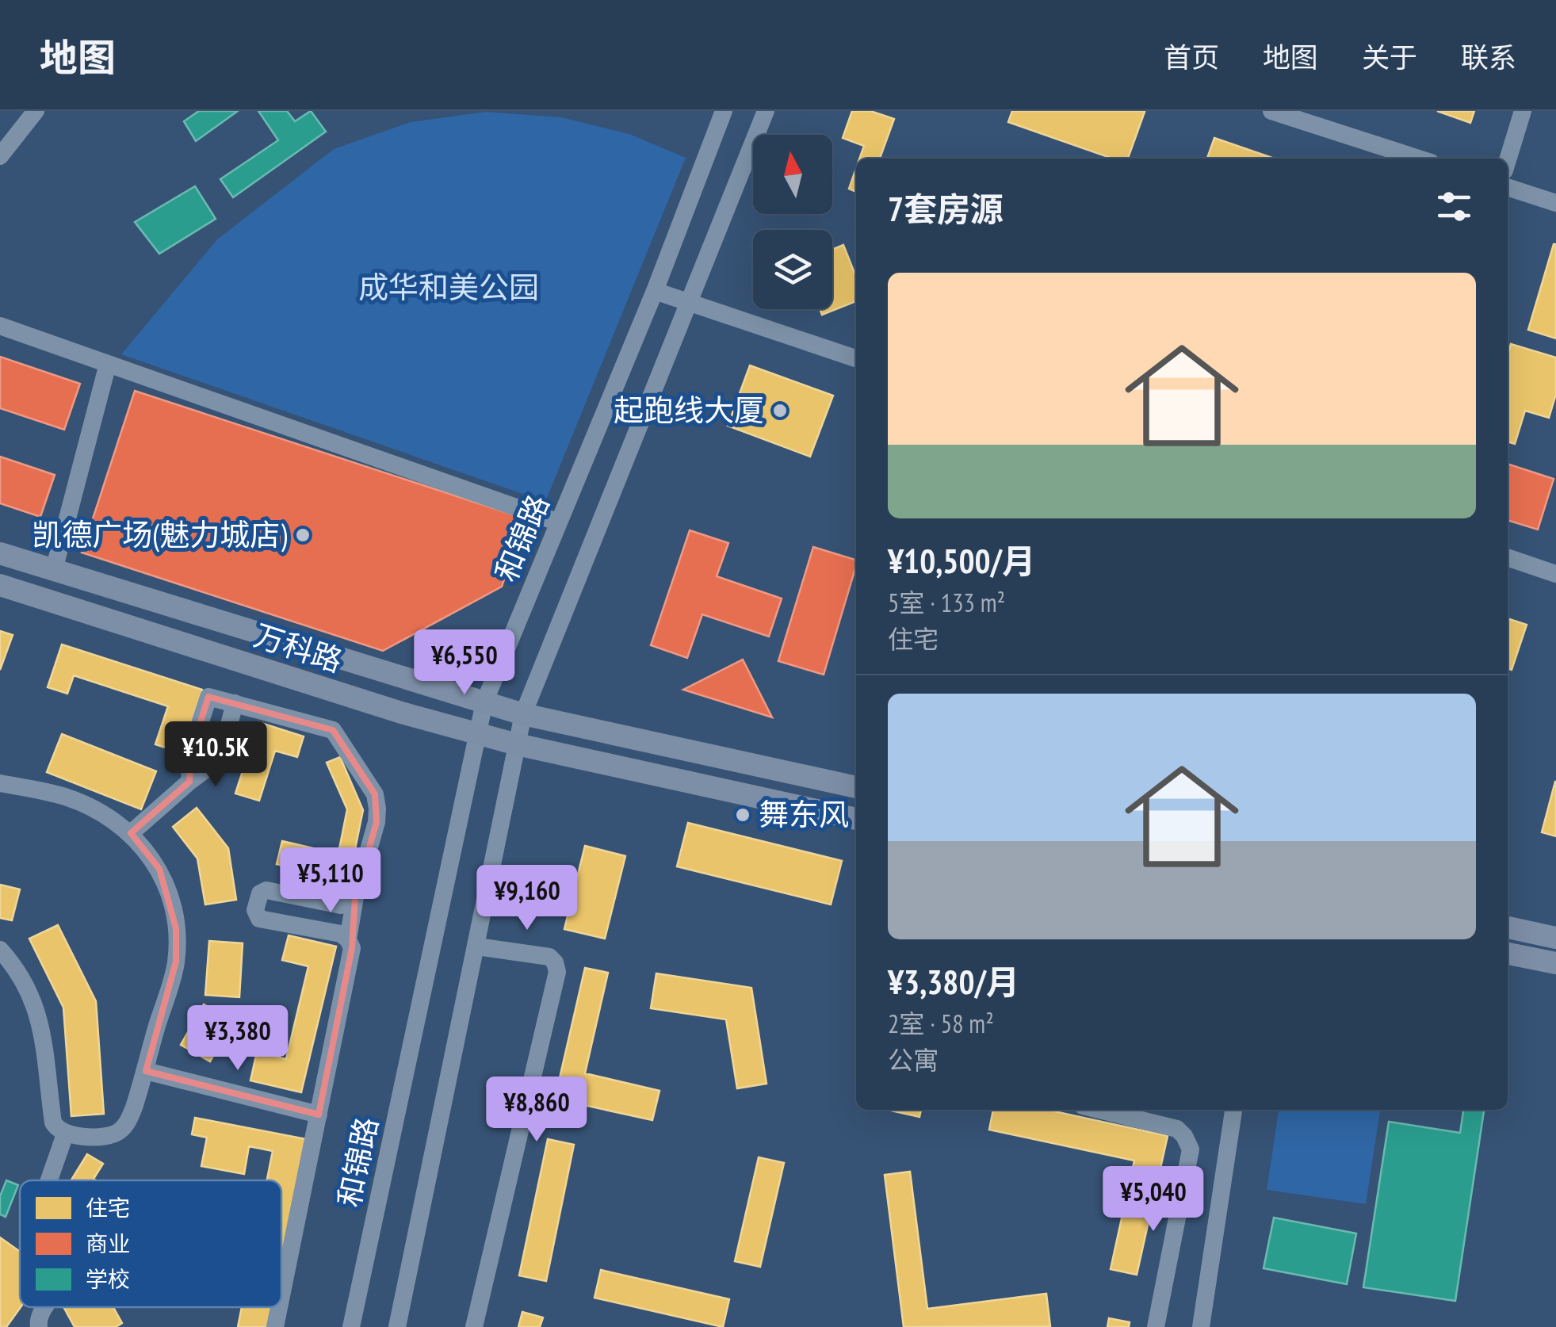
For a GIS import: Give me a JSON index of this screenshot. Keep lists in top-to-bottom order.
{
  "streets": {
    "main road": ["万科路"],
    "street": ["和锦路"]
  },
  "crossings": [
    ["和锦路", "万科路"]
  ],
  "parks": ["成华和美公园"],
  "places": ["起跑线大厦", "凯德广场(魅力城店)", "舞东风"],
  "legend": ["住宅", "商业", "学校"],
  "north": "top",
  "page": {
    "header": "地图",
    "nav": [
      "首页",
      "地图",
      "关于",
      "联系"
    ],
    "heading": "7套房源",
    "list": [
      {
        "name": "¥10,500/月",
        "note": "5室 · 133 m² · 住宅"
      },
      {
        "name": "¥3,380/月",
        "note": "2室 · 58 m² · 公寓"
      }
    ],
    "price": [
      "¥6,550",
      "¥10.5K",
      "¥5,110",
      "¥9,160",
      "¥3,380",
      "¥8,860",
      "¥5,040"
    ]
  }
}
